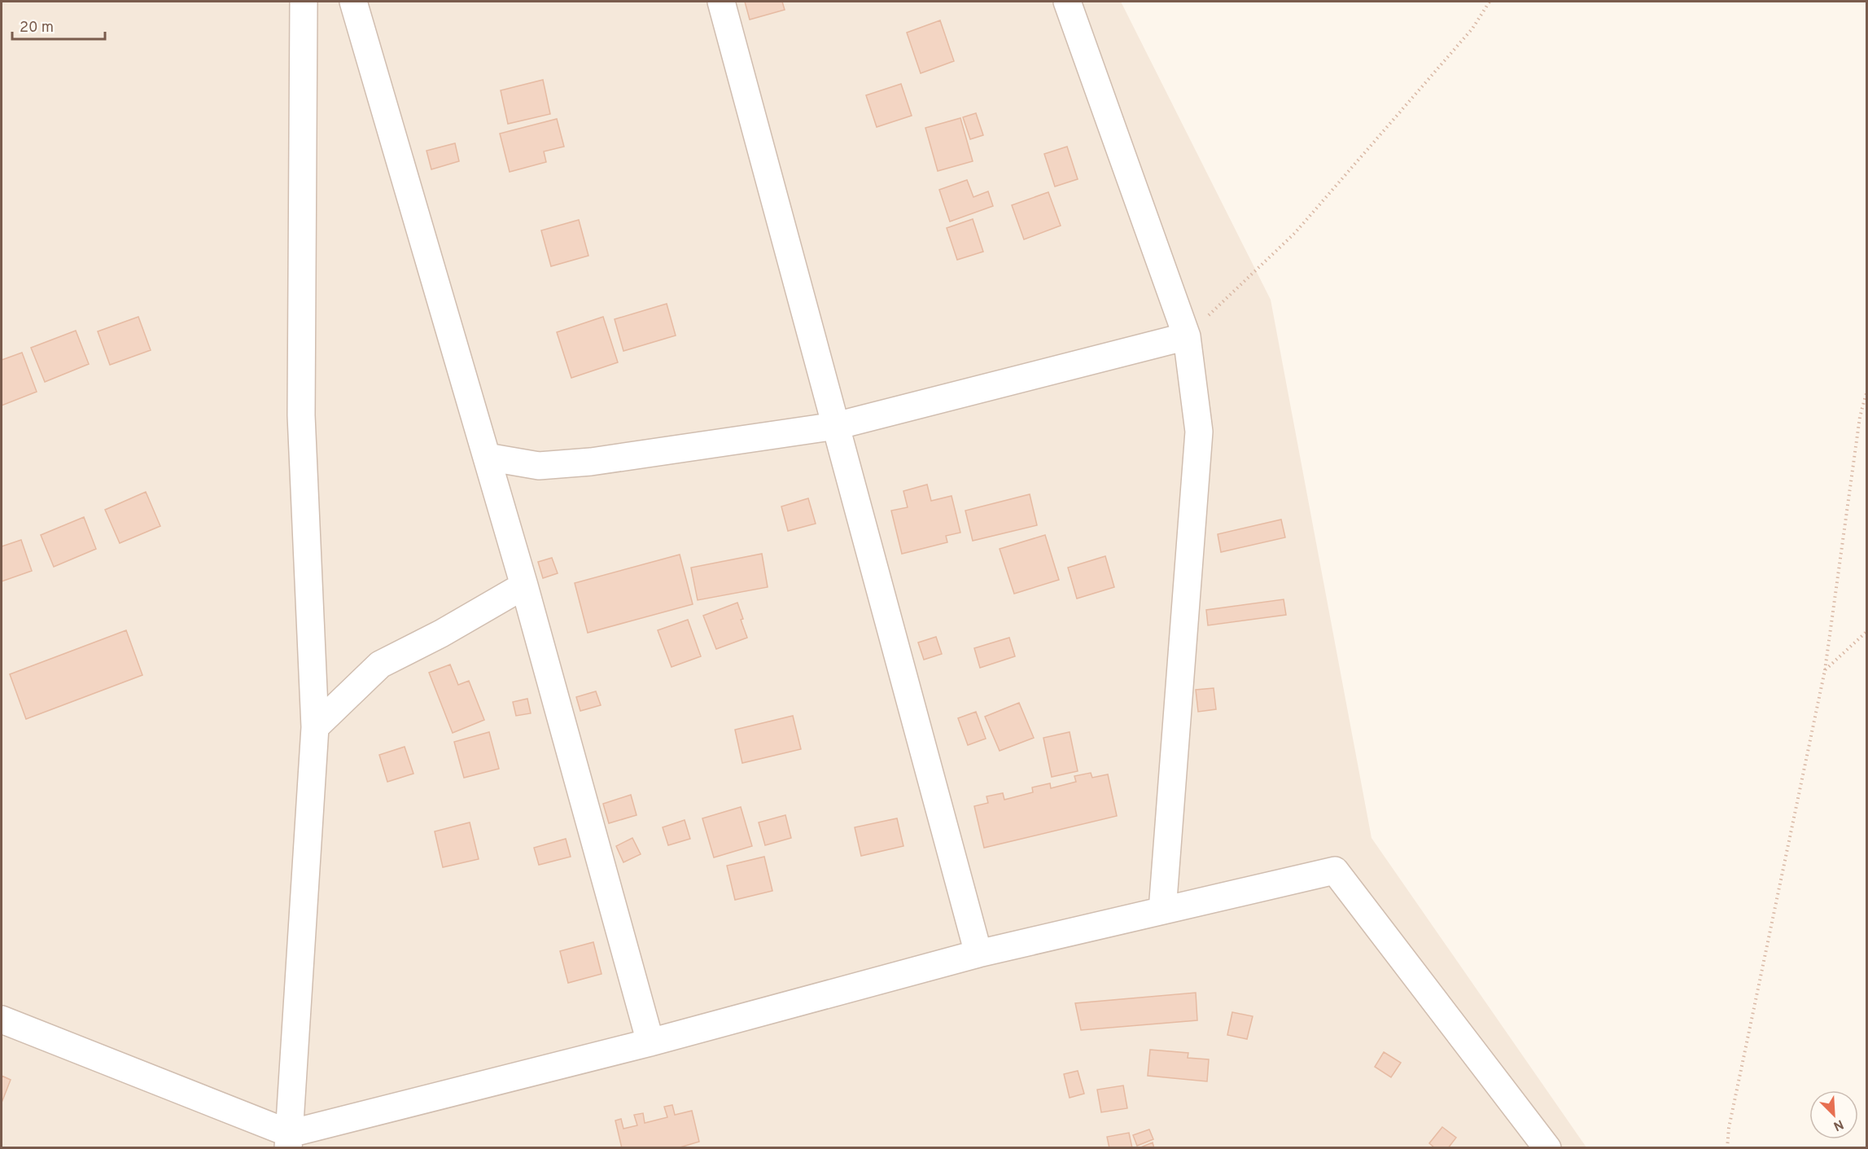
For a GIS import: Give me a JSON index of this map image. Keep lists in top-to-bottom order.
{
  "scale_bar": "20 m",
  "north": "bottom right"
}
